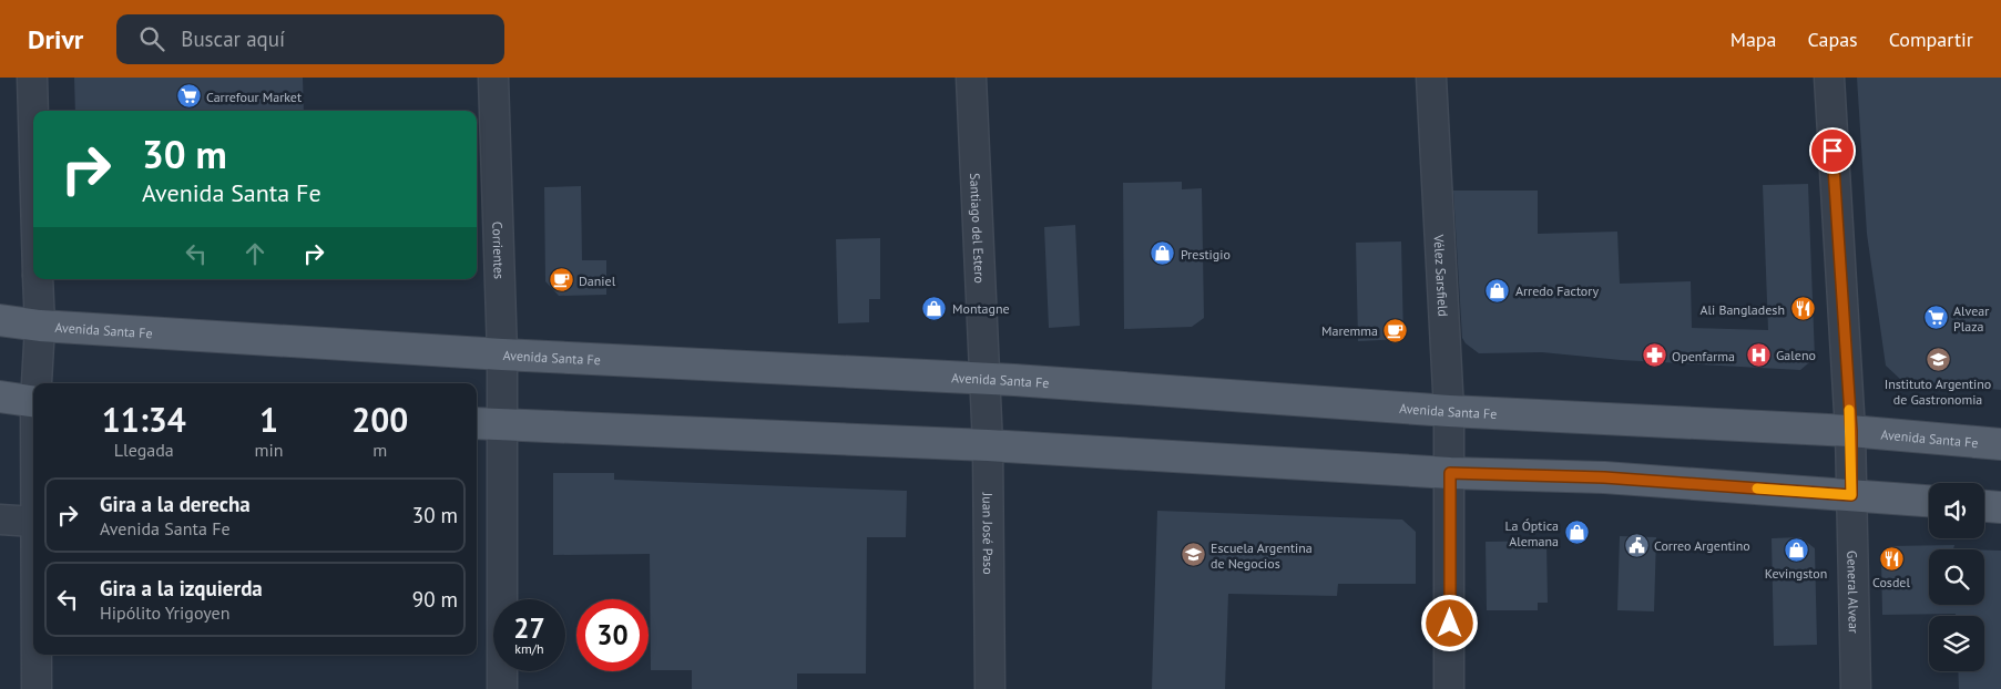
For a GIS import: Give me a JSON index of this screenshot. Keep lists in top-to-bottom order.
{
  "streets": {
    "main road": ["Avenida Santa Fe"],
    "street": [
      "Santiago del Estero",
      "Corrientes",
      "Vélez Sarsfield",
      "Juan José Paso",
      "General Alvear"
    ]
  },
  "crossings": [
    ["Santiago del Estero", "Avenida Santa Fe"],
    ["Santiago del Estero", "Juan José Paso"],
    ["Corrientes", "Avenida Santa Fe"],
    ["Vélez Sarsfield", "Avenida Santa Fe"],
    ["Avenida Santa Fe", "Juan José Paso"],
    ["Avenida Santa Fe", "General Alvear"]
  ],
  "places": {
    "supermarket": ["Carrefour Market", "Alvear Plaza"],
    "shop": [
      "Prestigio",
      "Arredo Factory",
      "Montagne",
      "La Óptica Alemana",
      "Kevingston"
    ],
    "cafe": ["Daniel", "Maremma"],
    "restaurant": ["Ali Bangladesh", "Cosdel"],
    "hospital": ["Galeno"],
    "pharmacy": ["Openfarma"],
    "school or university": ["Instituto Argentino de Gastronomia", "Escuela Argentina de Negocios"],
    "public building": ["Correo Argentino"]
  },
  "page": {
    "header": "Drivr",
    "search": "Buscar aquí",
    "nav": ["Mapa", "Capas", "Compartir"],
    "turn": ["30 m", "Avenida Santa Fe"],
    "eta": [
      "11:34",
      "Llegada",
      "1",
      "min",
      "200",
      "m"
    ],
    "list": [
      {
        "name": "Gira a la derecha",
        "note": "Avenida Santa Fe",
        "value": "30 m"
      },
      {
        "name": "Gira a la izquierda",
        "note": "Hipólito Yrigoyen",
        "value": "90 m"
      }
    ],
    "speed": "27 km/h",
    "limit": "30"
  }
}
